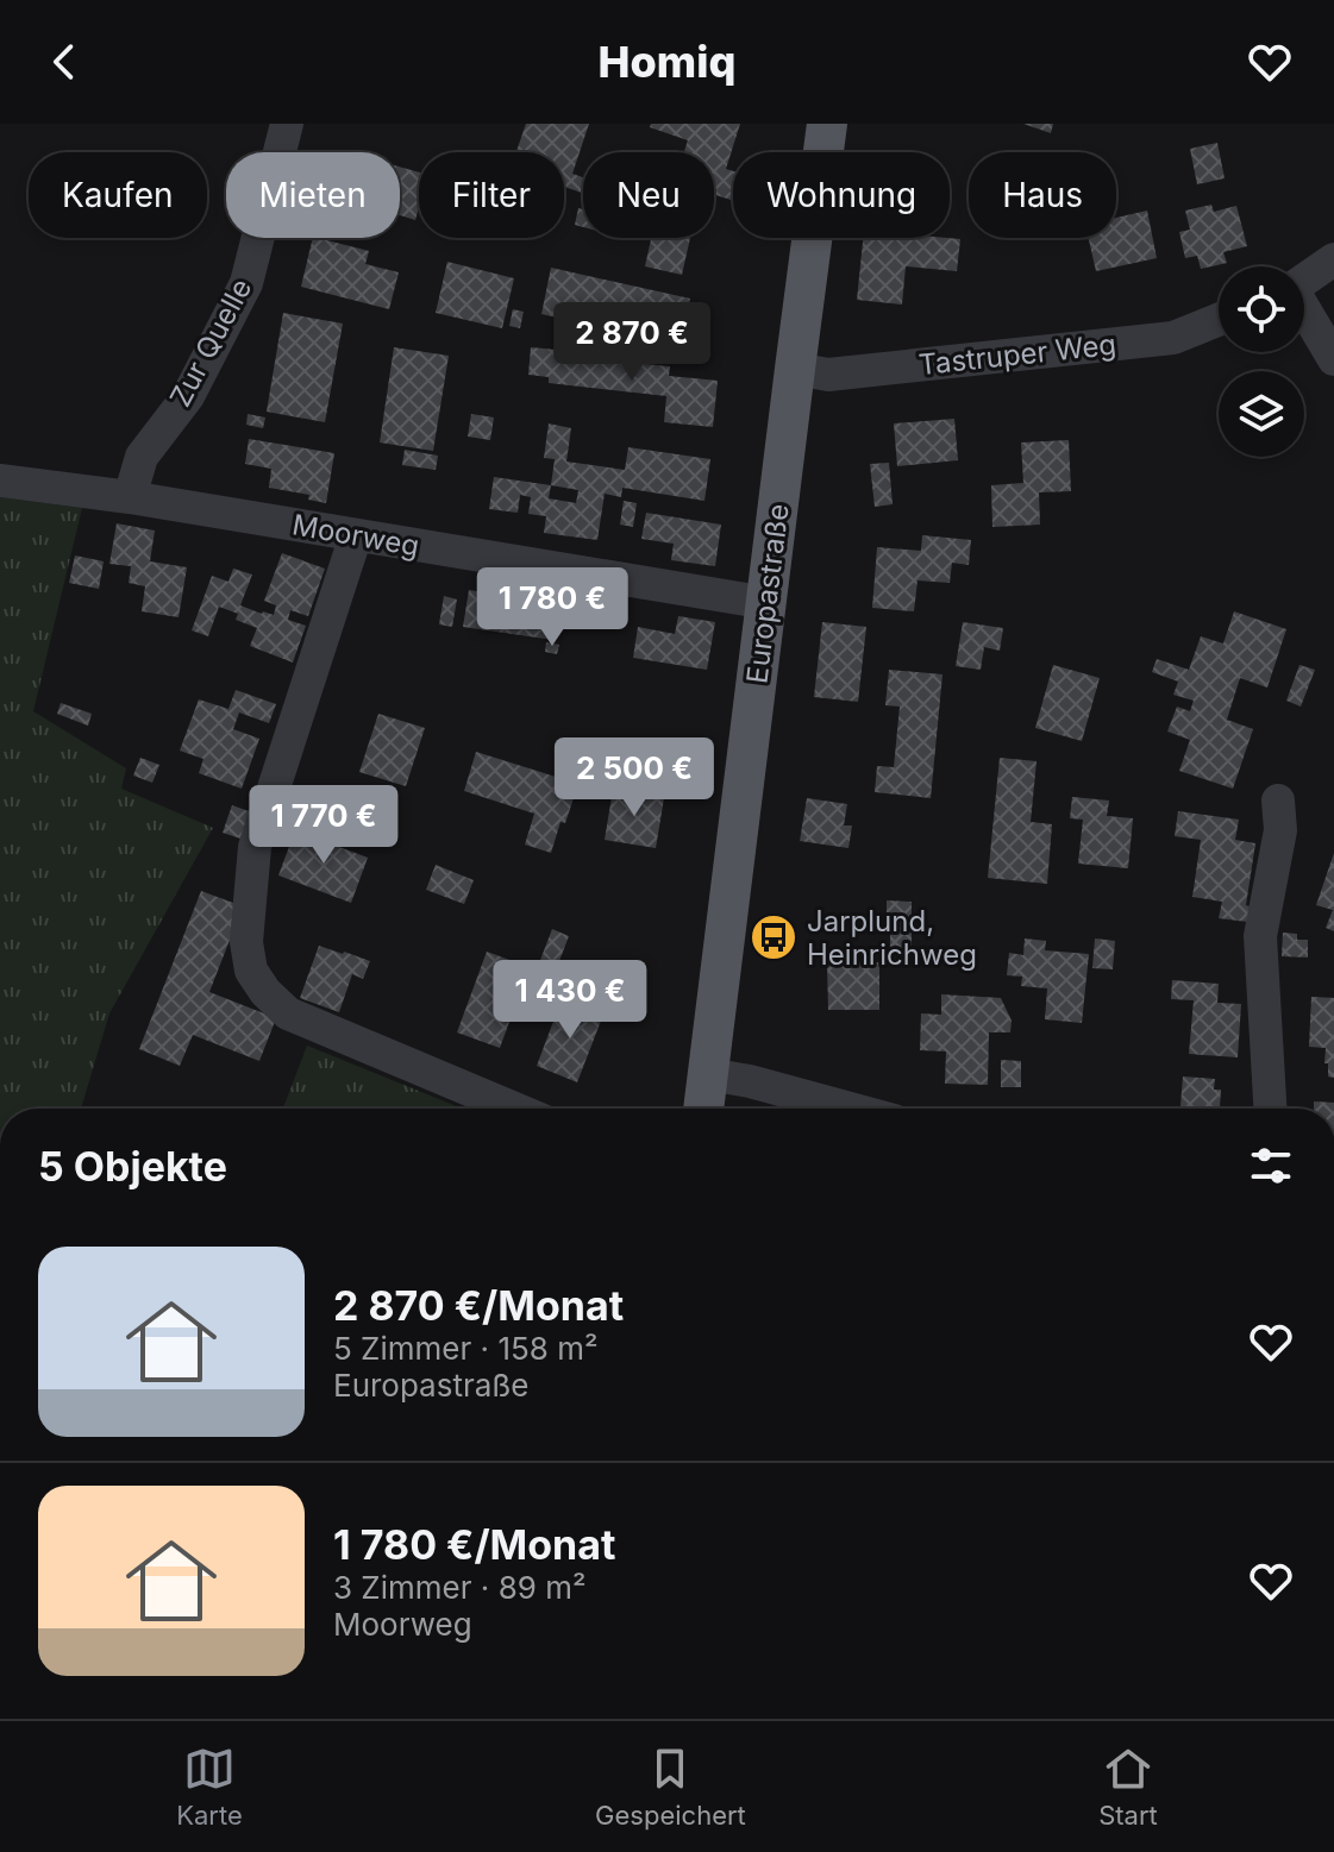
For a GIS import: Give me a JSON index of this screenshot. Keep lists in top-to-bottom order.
{
  "streets": {
    "main road": ["Europastraße"],
    "street": ["Zur Quelle", "Tastruper Weg", "Moorweg"]
  },
  "crossings": [
    ["Zur Quelle", "Moorweg"],
    ["Tastruper Weg", "Europastraße"],
    ["Moorweg", "Europastraße"]
  ],
  "places": {
    "bus stop": ["Jarplund, Heinrichweg"]
  },
  "page": {
    "header": "Homiq",
    "chip": [
      "Kaufen",
      "Mieten",
      "Filter",
      "Neu",
      "Wohnung",
      "Haus"
    ],
    "price": [
      "2 870 €",
      "1 780 €",
      "2 500 €",
      "1 770 €",
      "1 430 €"
    ],
    "heading": "5 Objekte",
    "list": [
      {
        "name": "2 870 €/Monat",
        "note": "5 Zimmer · 158 m² · Europastraße"
      },
      {
        "name": "1 780 €/Monat",
        "note": "3 Zimmer · 89 m² · Moorweg"
      }
    ],
    "tabs": ["Karte", "Gespeichert", "Start"]
  }
}
